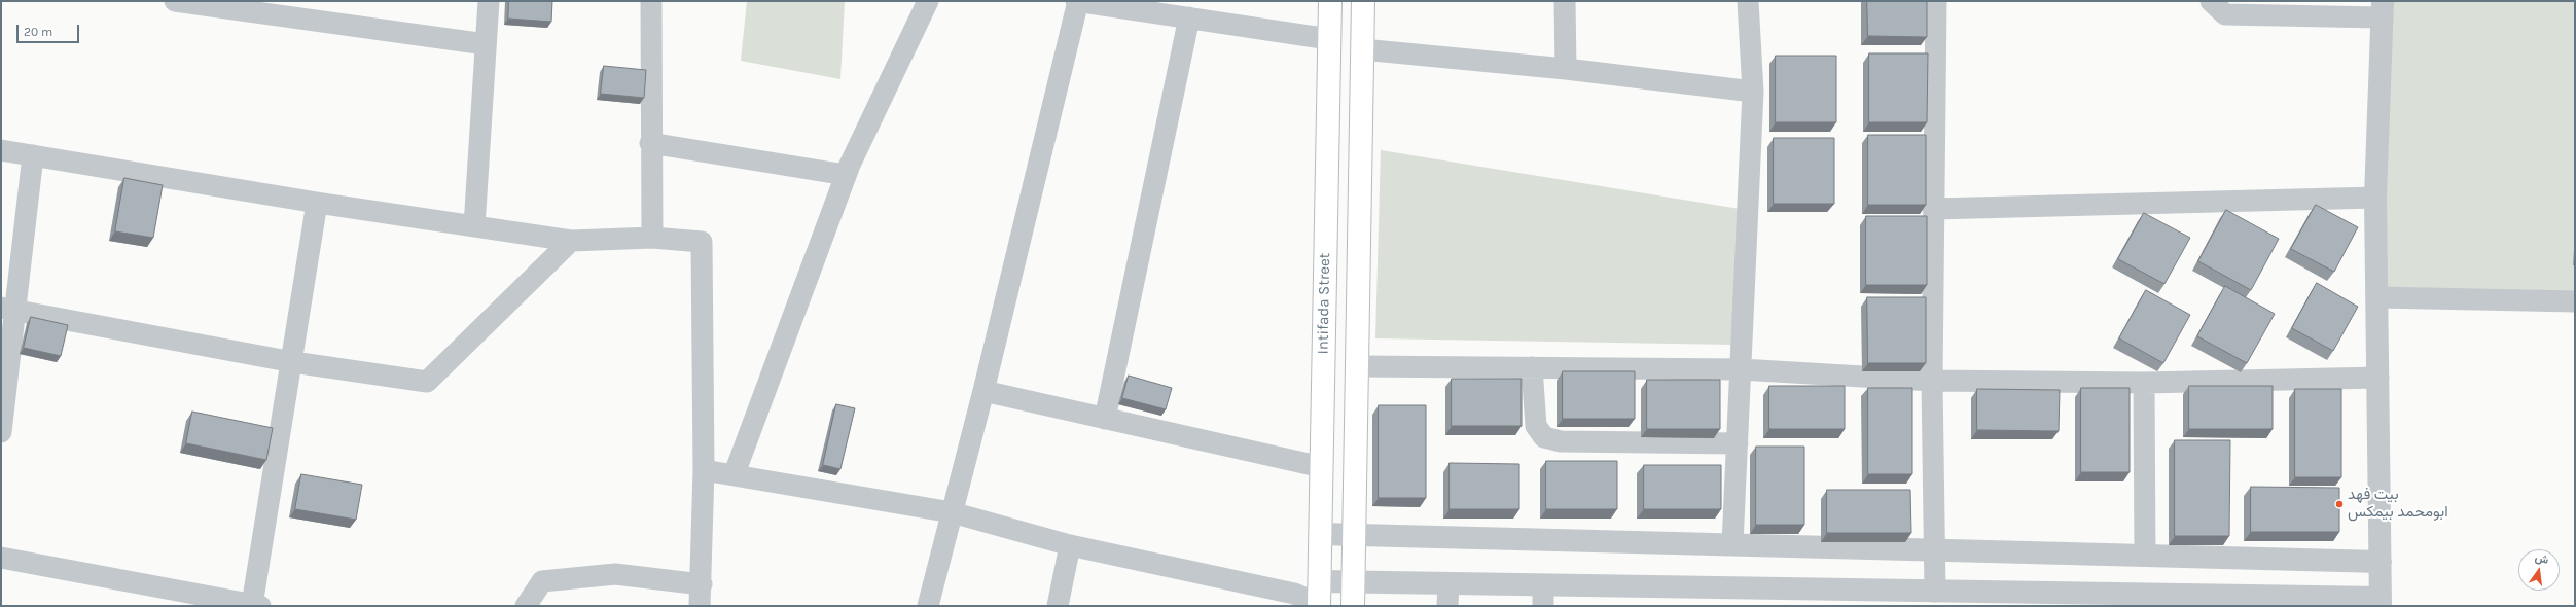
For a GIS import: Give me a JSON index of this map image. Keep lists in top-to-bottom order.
{
  "streets": {
    "main road": ["Intifada Street"]
  },
  "places": ["بيت فهد ابومحمد بيمكس"],
  "scale_bar": "20 m",
  "north": "top"
}
